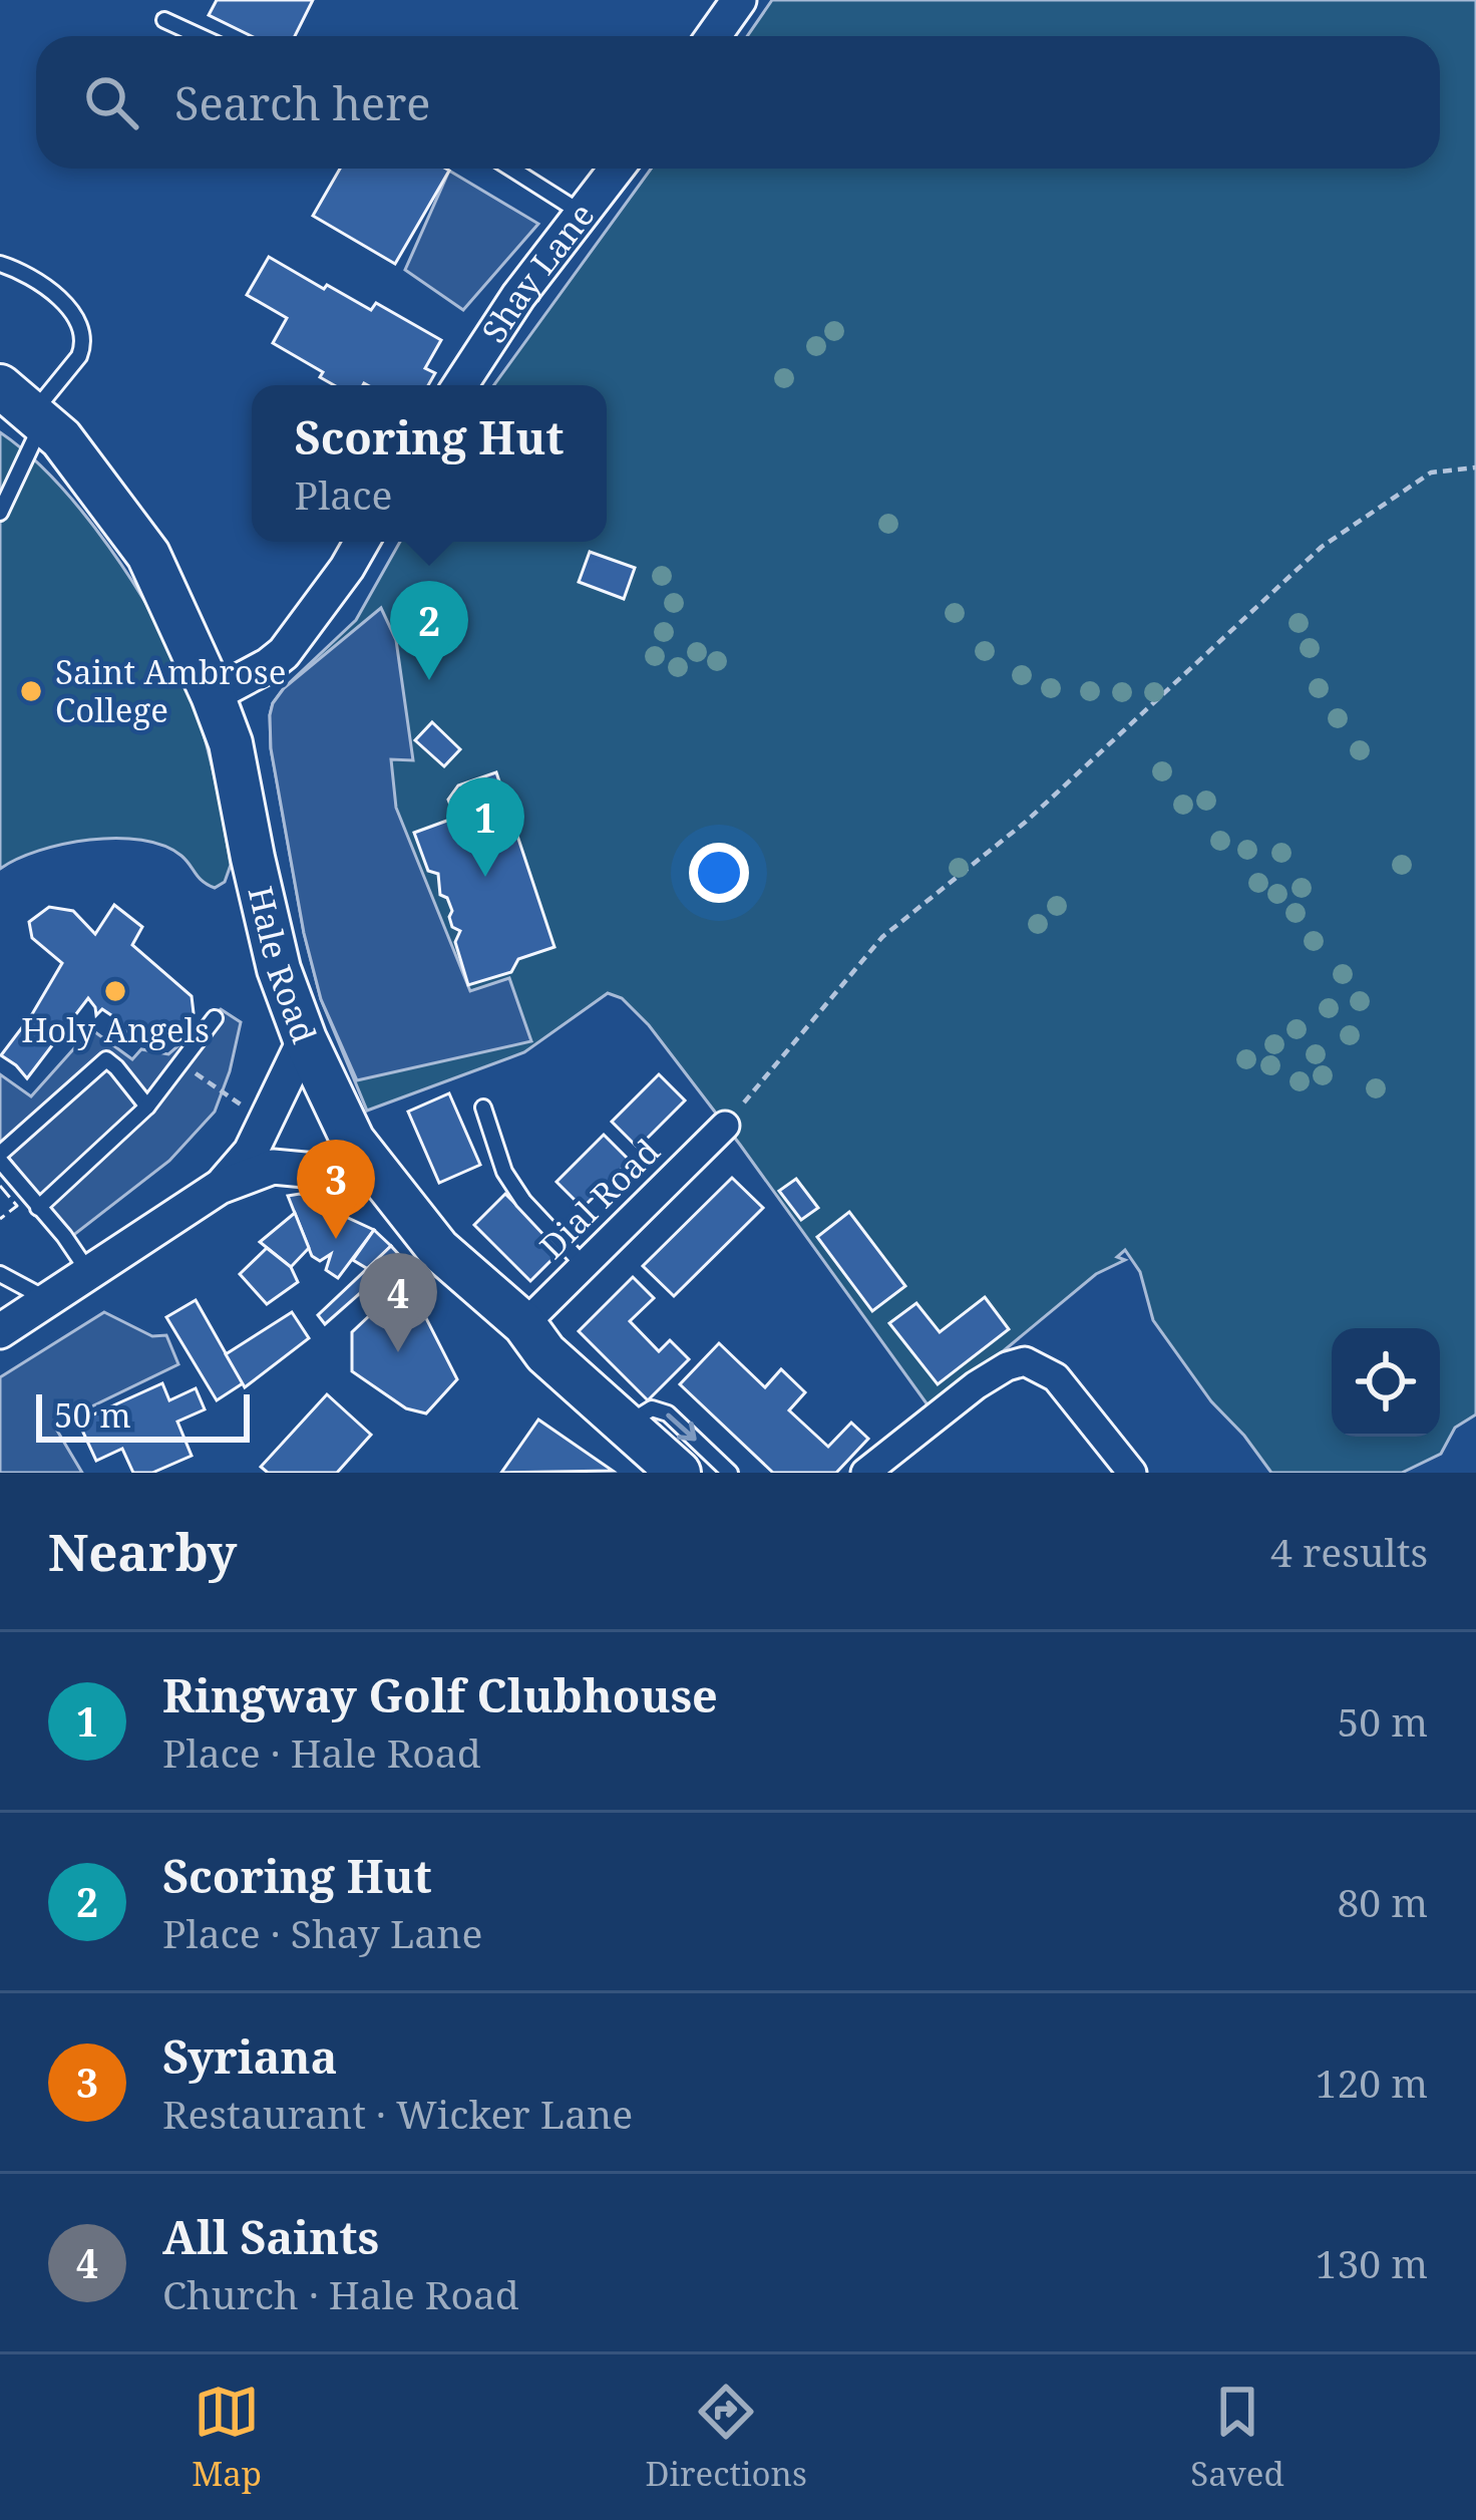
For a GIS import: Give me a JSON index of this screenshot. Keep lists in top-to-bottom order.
{
  "streets": {
    "main road": ["Hale Road"],
    "street": ["Shay Lane", "Dial Road"]
  },
  "crossings": [
    ["Hale Road", "Dial Road"]
  ],
  "places": ["Saint Ambrose College", "Holy Angels"],
  "scale_bar": "50 m",
  "page": {
    "search": "Search here",
    "popup": ["Scoring Hut", "Place"],
    "pins": [
      "2",
      "1",
      "3",
      "4"
    ],
    "scale": "50 m",
    "heading": ["Nearby", "4 results"],
    "list": [
      {
        "mark": "1",
        "name": "Ringway Golf Clubhouse",
        "note": "Place · Hale Road",
        "value": "50 m"
      },
      {
        "mark": "2",
        "name": "Scoring Hut",
        "note": "Place · Shay Lane",
        "value": "80 m"
      },
      {
        "mark": "3",
        "name": "Syriana",
        "note": "Restaurant · Wicker Lane",
        "value": "120 m"
      },
      {
        "mark": "4",
        "name": "All Saints",
        "note": "Church · Hale Road",
        "value": "130 m"
      }
    ],
    "nav": ["Map", "Directions", "Saved"]
  }
}
